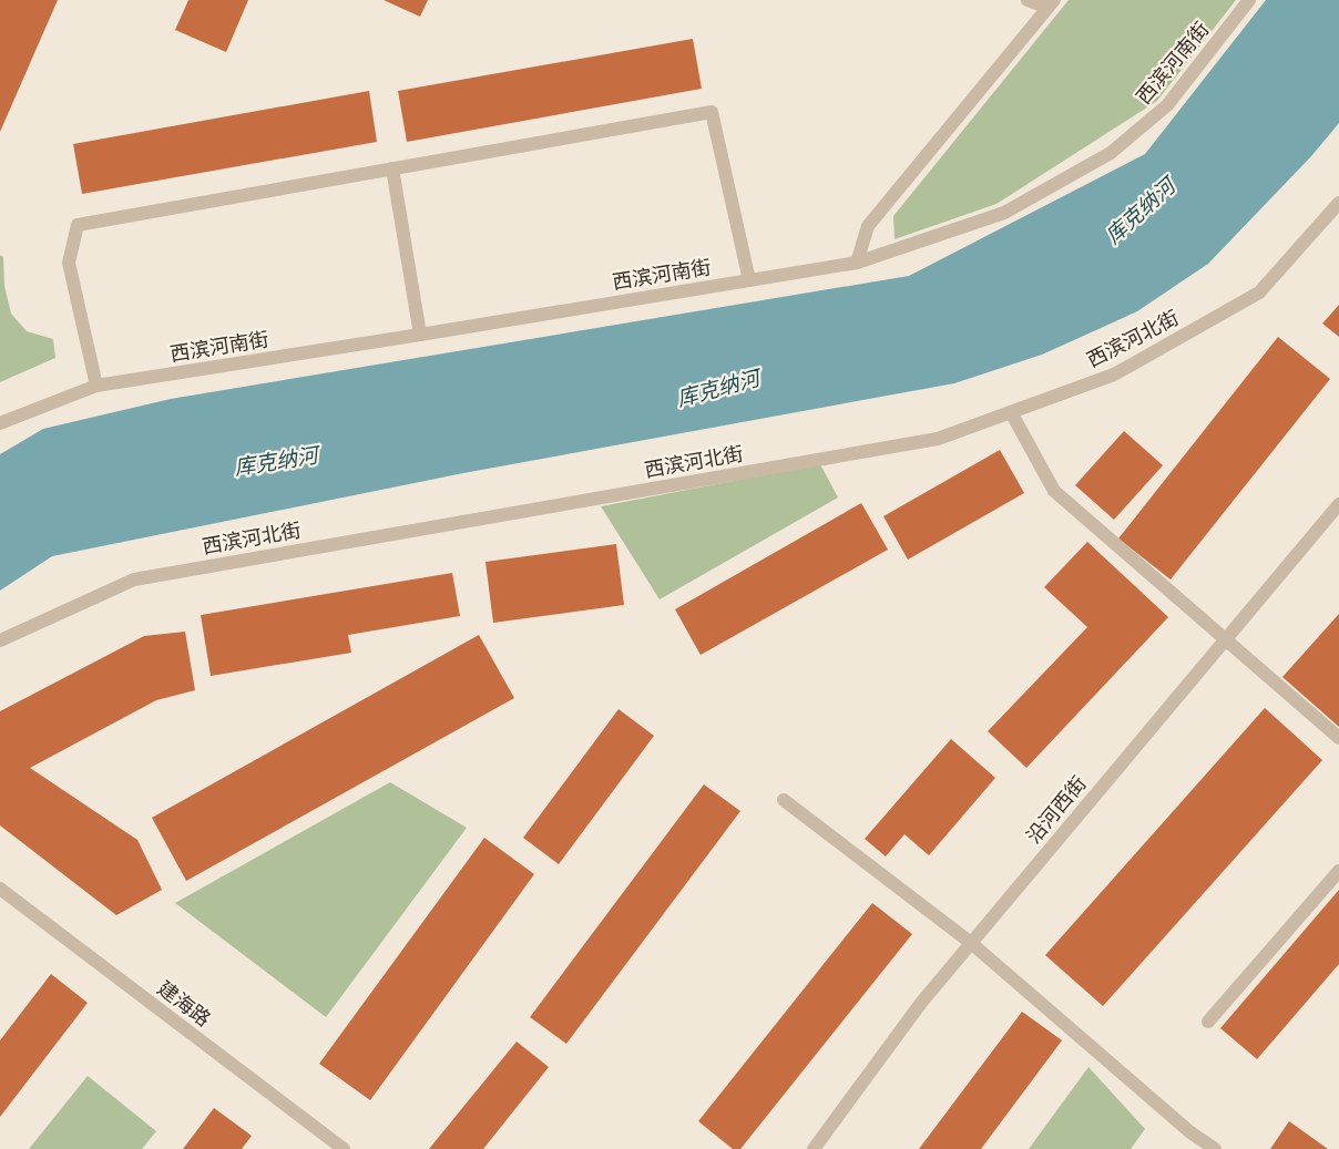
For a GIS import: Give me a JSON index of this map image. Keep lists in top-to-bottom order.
{
  "streets": {
    "street": [
      "西滨河南街",
      "西滨河北街",
      "沿河西街",
      "建海路"
    ]
  },
  "water": ["库克纳河"]
}
